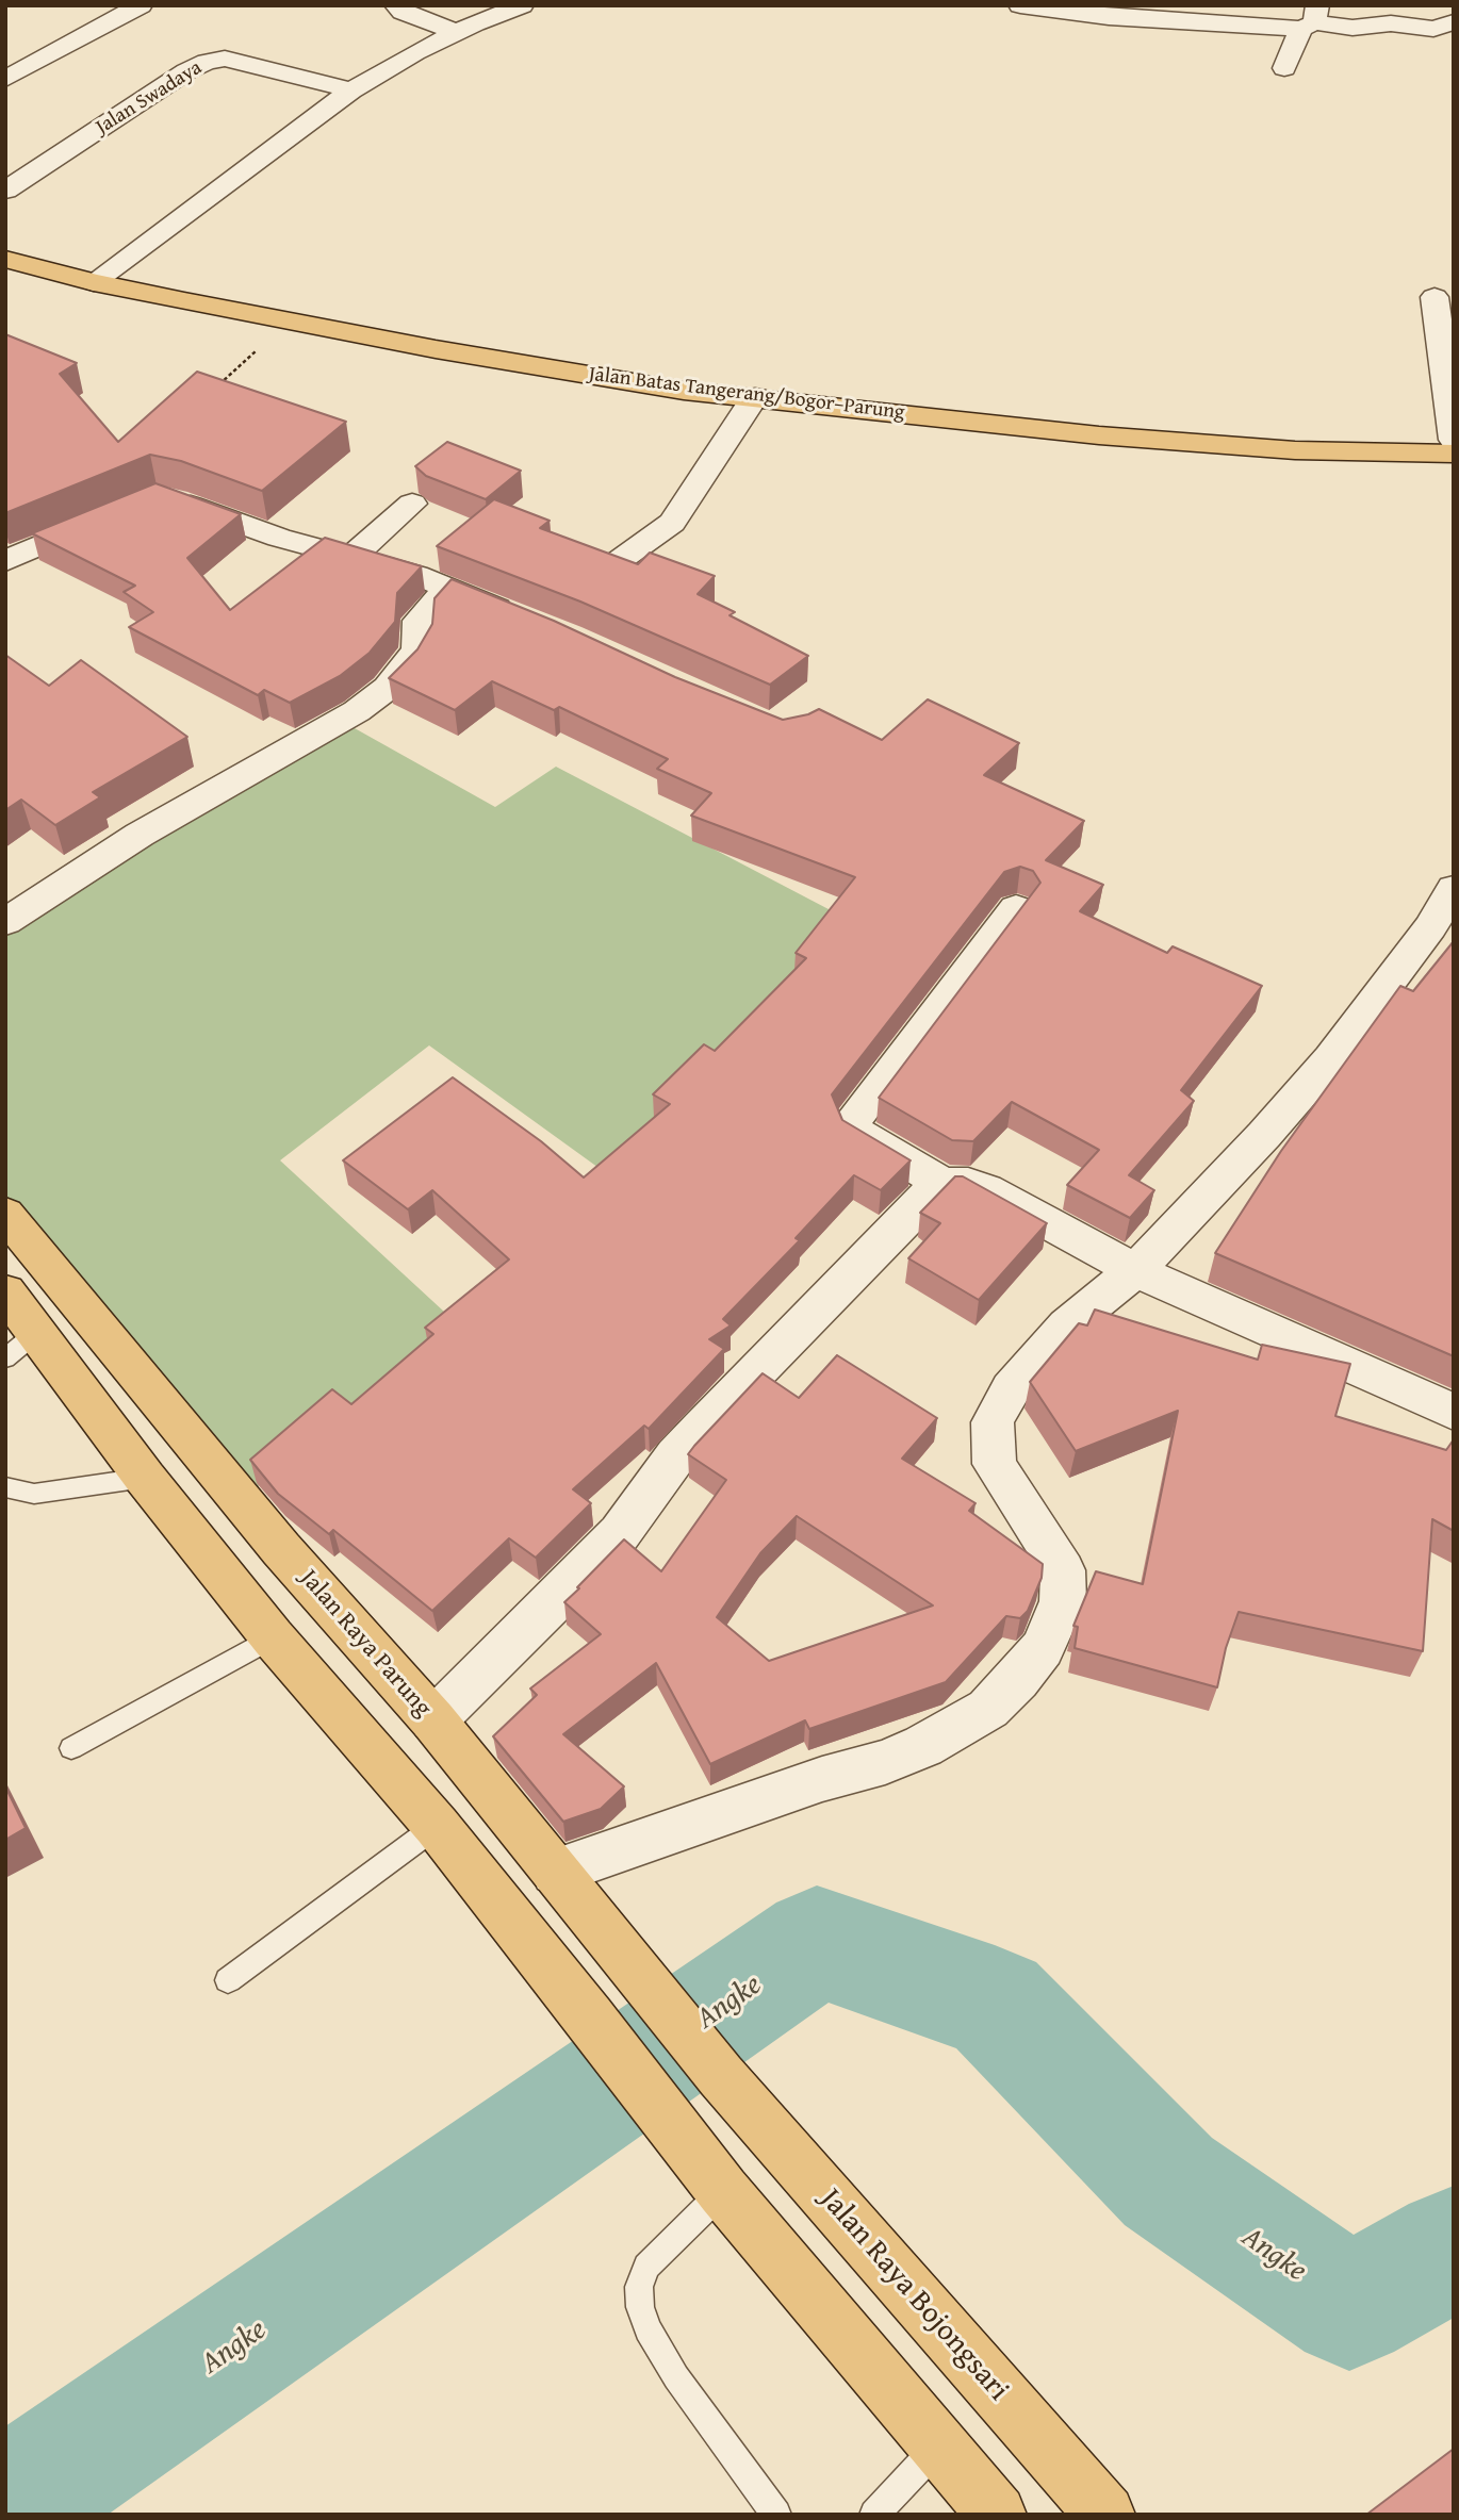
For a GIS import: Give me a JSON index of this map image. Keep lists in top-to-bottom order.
{
  "streets": {
    "main road": ["Jalan Batas Tangerang/Bogor–Parung", "Jalan Raya Parung", "Jalan Raya Bojongsari"],
    "street": ["Jalan Swadaya"]
  },
  "crossings": [
    ["Jalan Raya Parung", "Jalan Raya Bojongsari"]
  ],
  "water": ["Angke"]
}
